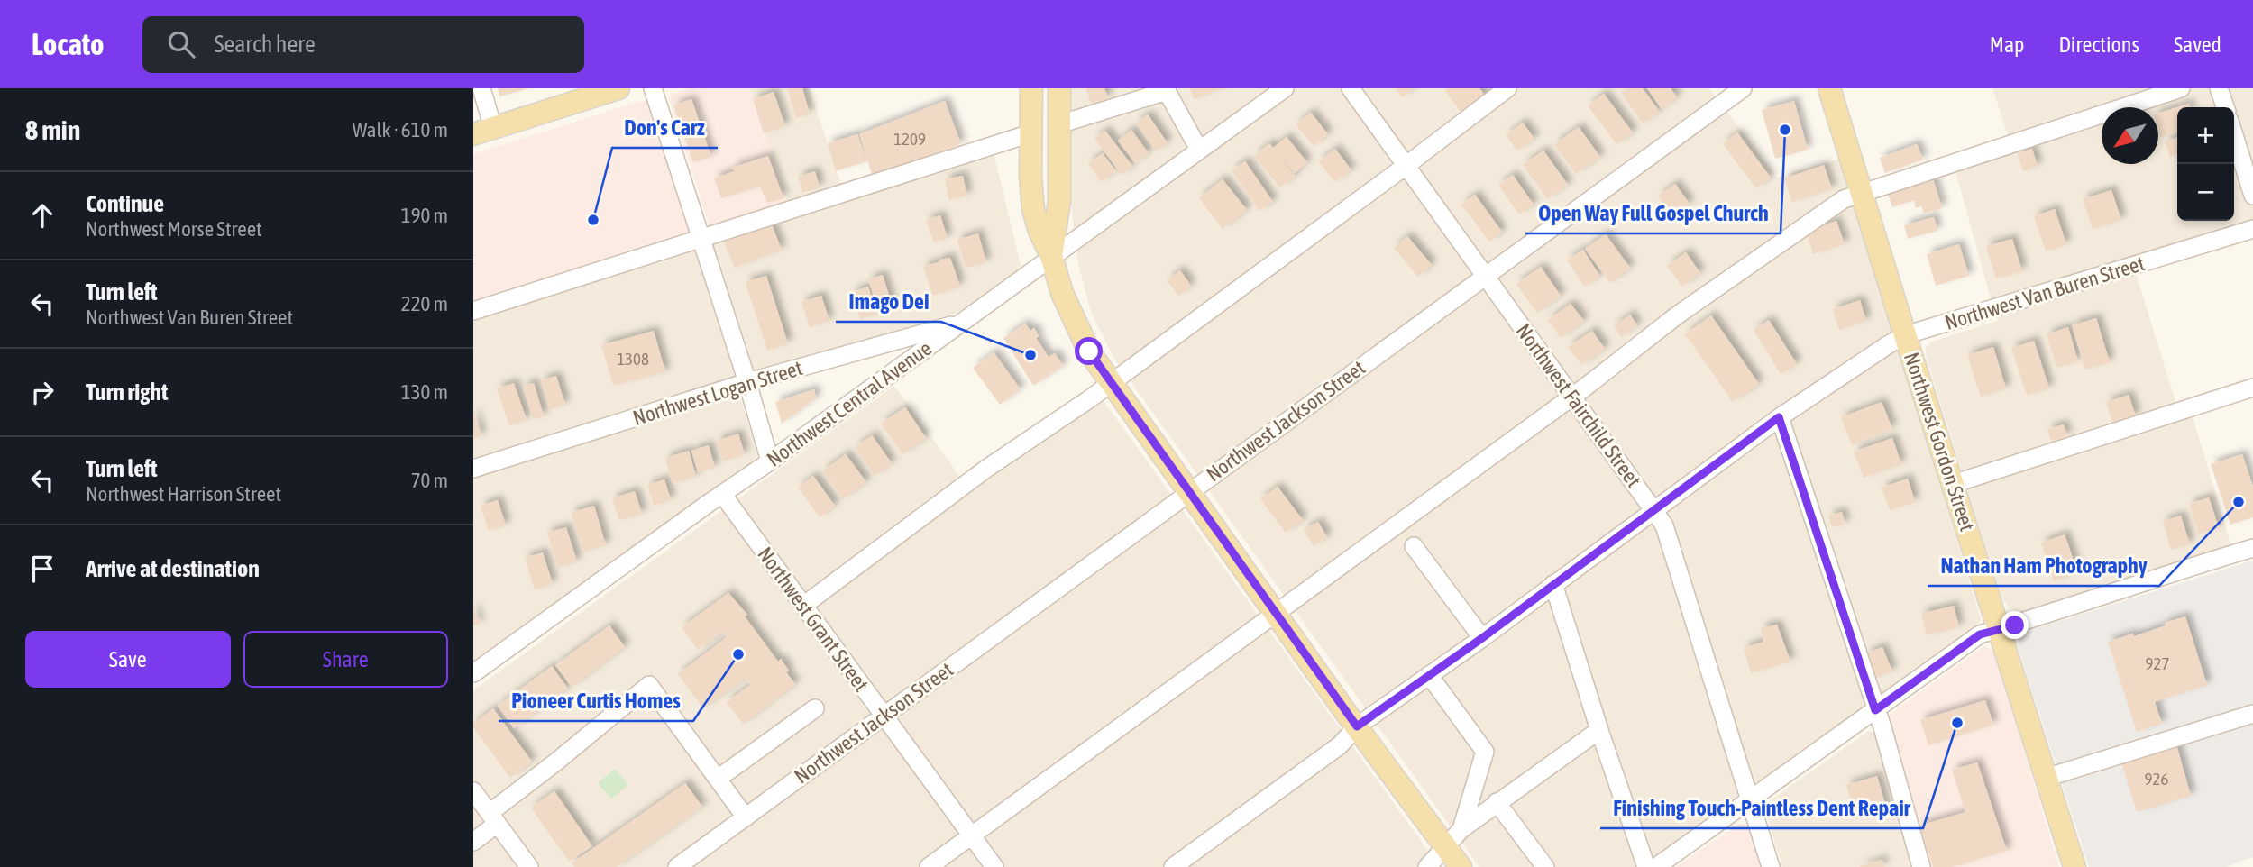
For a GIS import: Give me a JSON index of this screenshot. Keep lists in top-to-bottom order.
{
  "streets": {
    "main road": ["Northwest Gordon Street"],
    "street": [
      "Northwest Van Buren Street",
      "Northwest Logan Street",
      "Northwest Central Avenue",
      "Northwest Fairchild Street",
      "Northwest Jackson Street",
      "Northwest Grant Street"
    ]
  },
  "crossings": [
    ["Northwest Van Buren Street", "Northwest Fairchild Street"],
    ["Northwest Van Buren Street", "Northwest Gordon Street"],
    ["Northwest Logan Street", "Northwest Central Avenue"],
    ["Northwest Central Avenue", "Northwest Grant Street"],
    ["Northwest Fairchild Street", "Northwest Jackson Street"],
    ["Northwest Jackson Street", "Northwest Grant Street"]
  ],
  "places": [
    "Open Way Full Gospel Church",
    "Don's Carz",
    "Imago Dei",
    "Nathan Ham Photography",
    "Pioneer Curtis Homes",
    "Finishing Touch-Paintless Dent Repair"
  ],
  "house_numbers": [
    "1209",
    "1308",
    "927",
    "926"
  ],
  "north": "bottom left",
  "page": {
    "header": "Locato",
    "search": "Search here",
    "nav": ["Map", "Directions", "Saved"],
    "heading": ["8 min", "Walk · 610 m"],
    "map_buttons": ["+", "−"],
    "list": [
      ["Continue", "Northwest Morse Street", "190 m"],
      ["Turn left", "Northwest Van Buren Street", "220 m"],
      ["Turn right", "130 m"],
      ["Turn left", "Northwest Harrison Street", "70 m"],
      "Arrive at destination"
    ],
    "buttons": ["Save", "Share"]
  }
}
